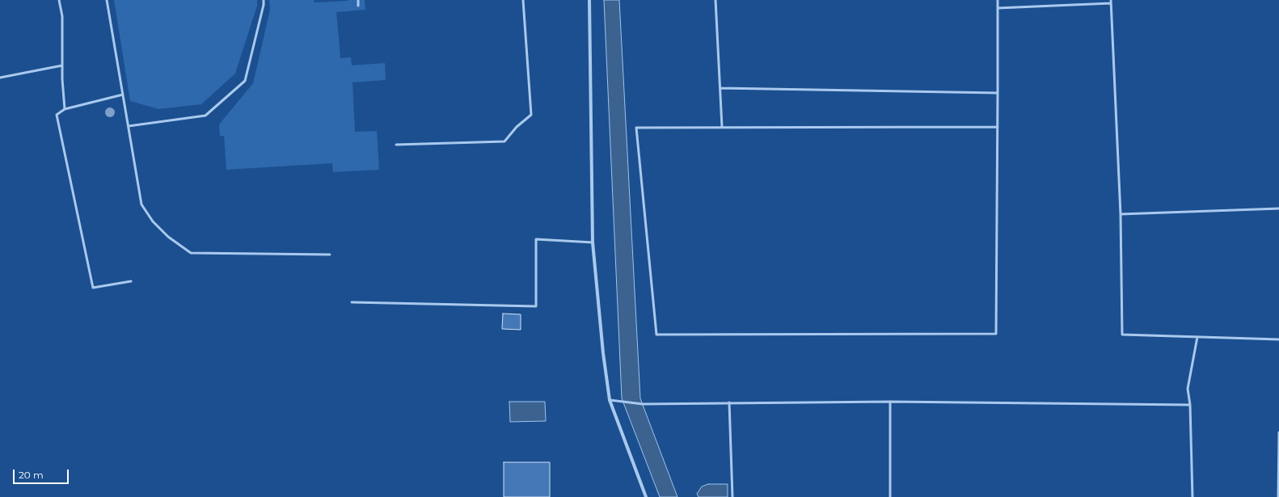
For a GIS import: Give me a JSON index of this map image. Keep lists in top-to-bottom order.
{
  "scale_bar": "20 m"
}
